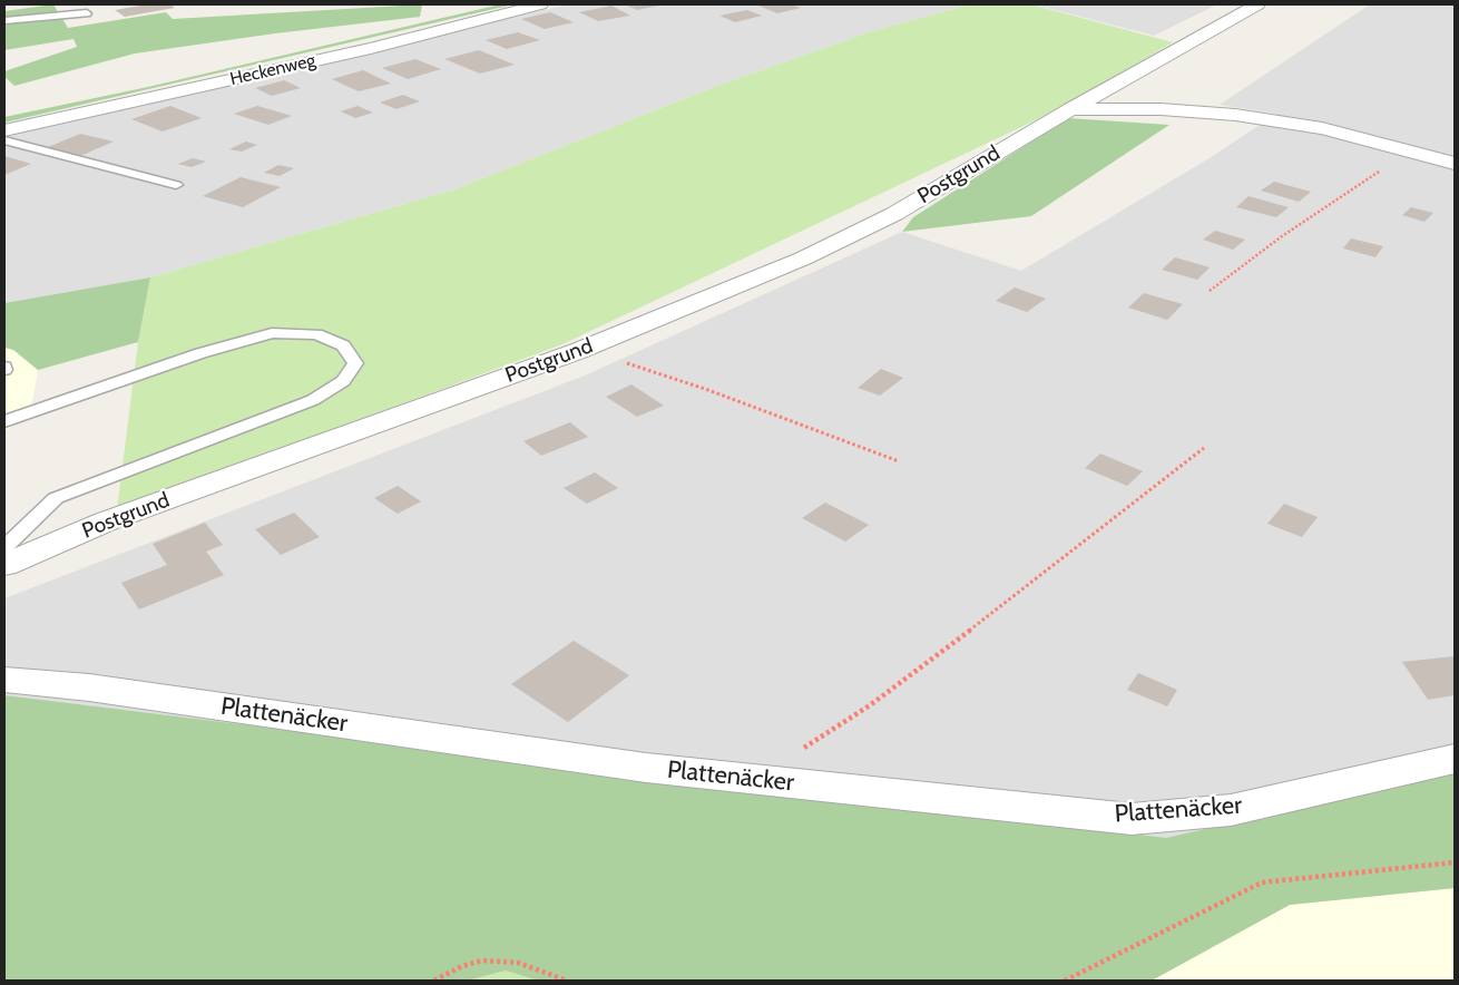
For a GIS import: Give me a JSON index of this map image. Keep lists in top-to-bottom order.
{
  "streets": {
    "street": ["Heckenweg", "Postgrund", "Plattenäcker"]
  }
}
